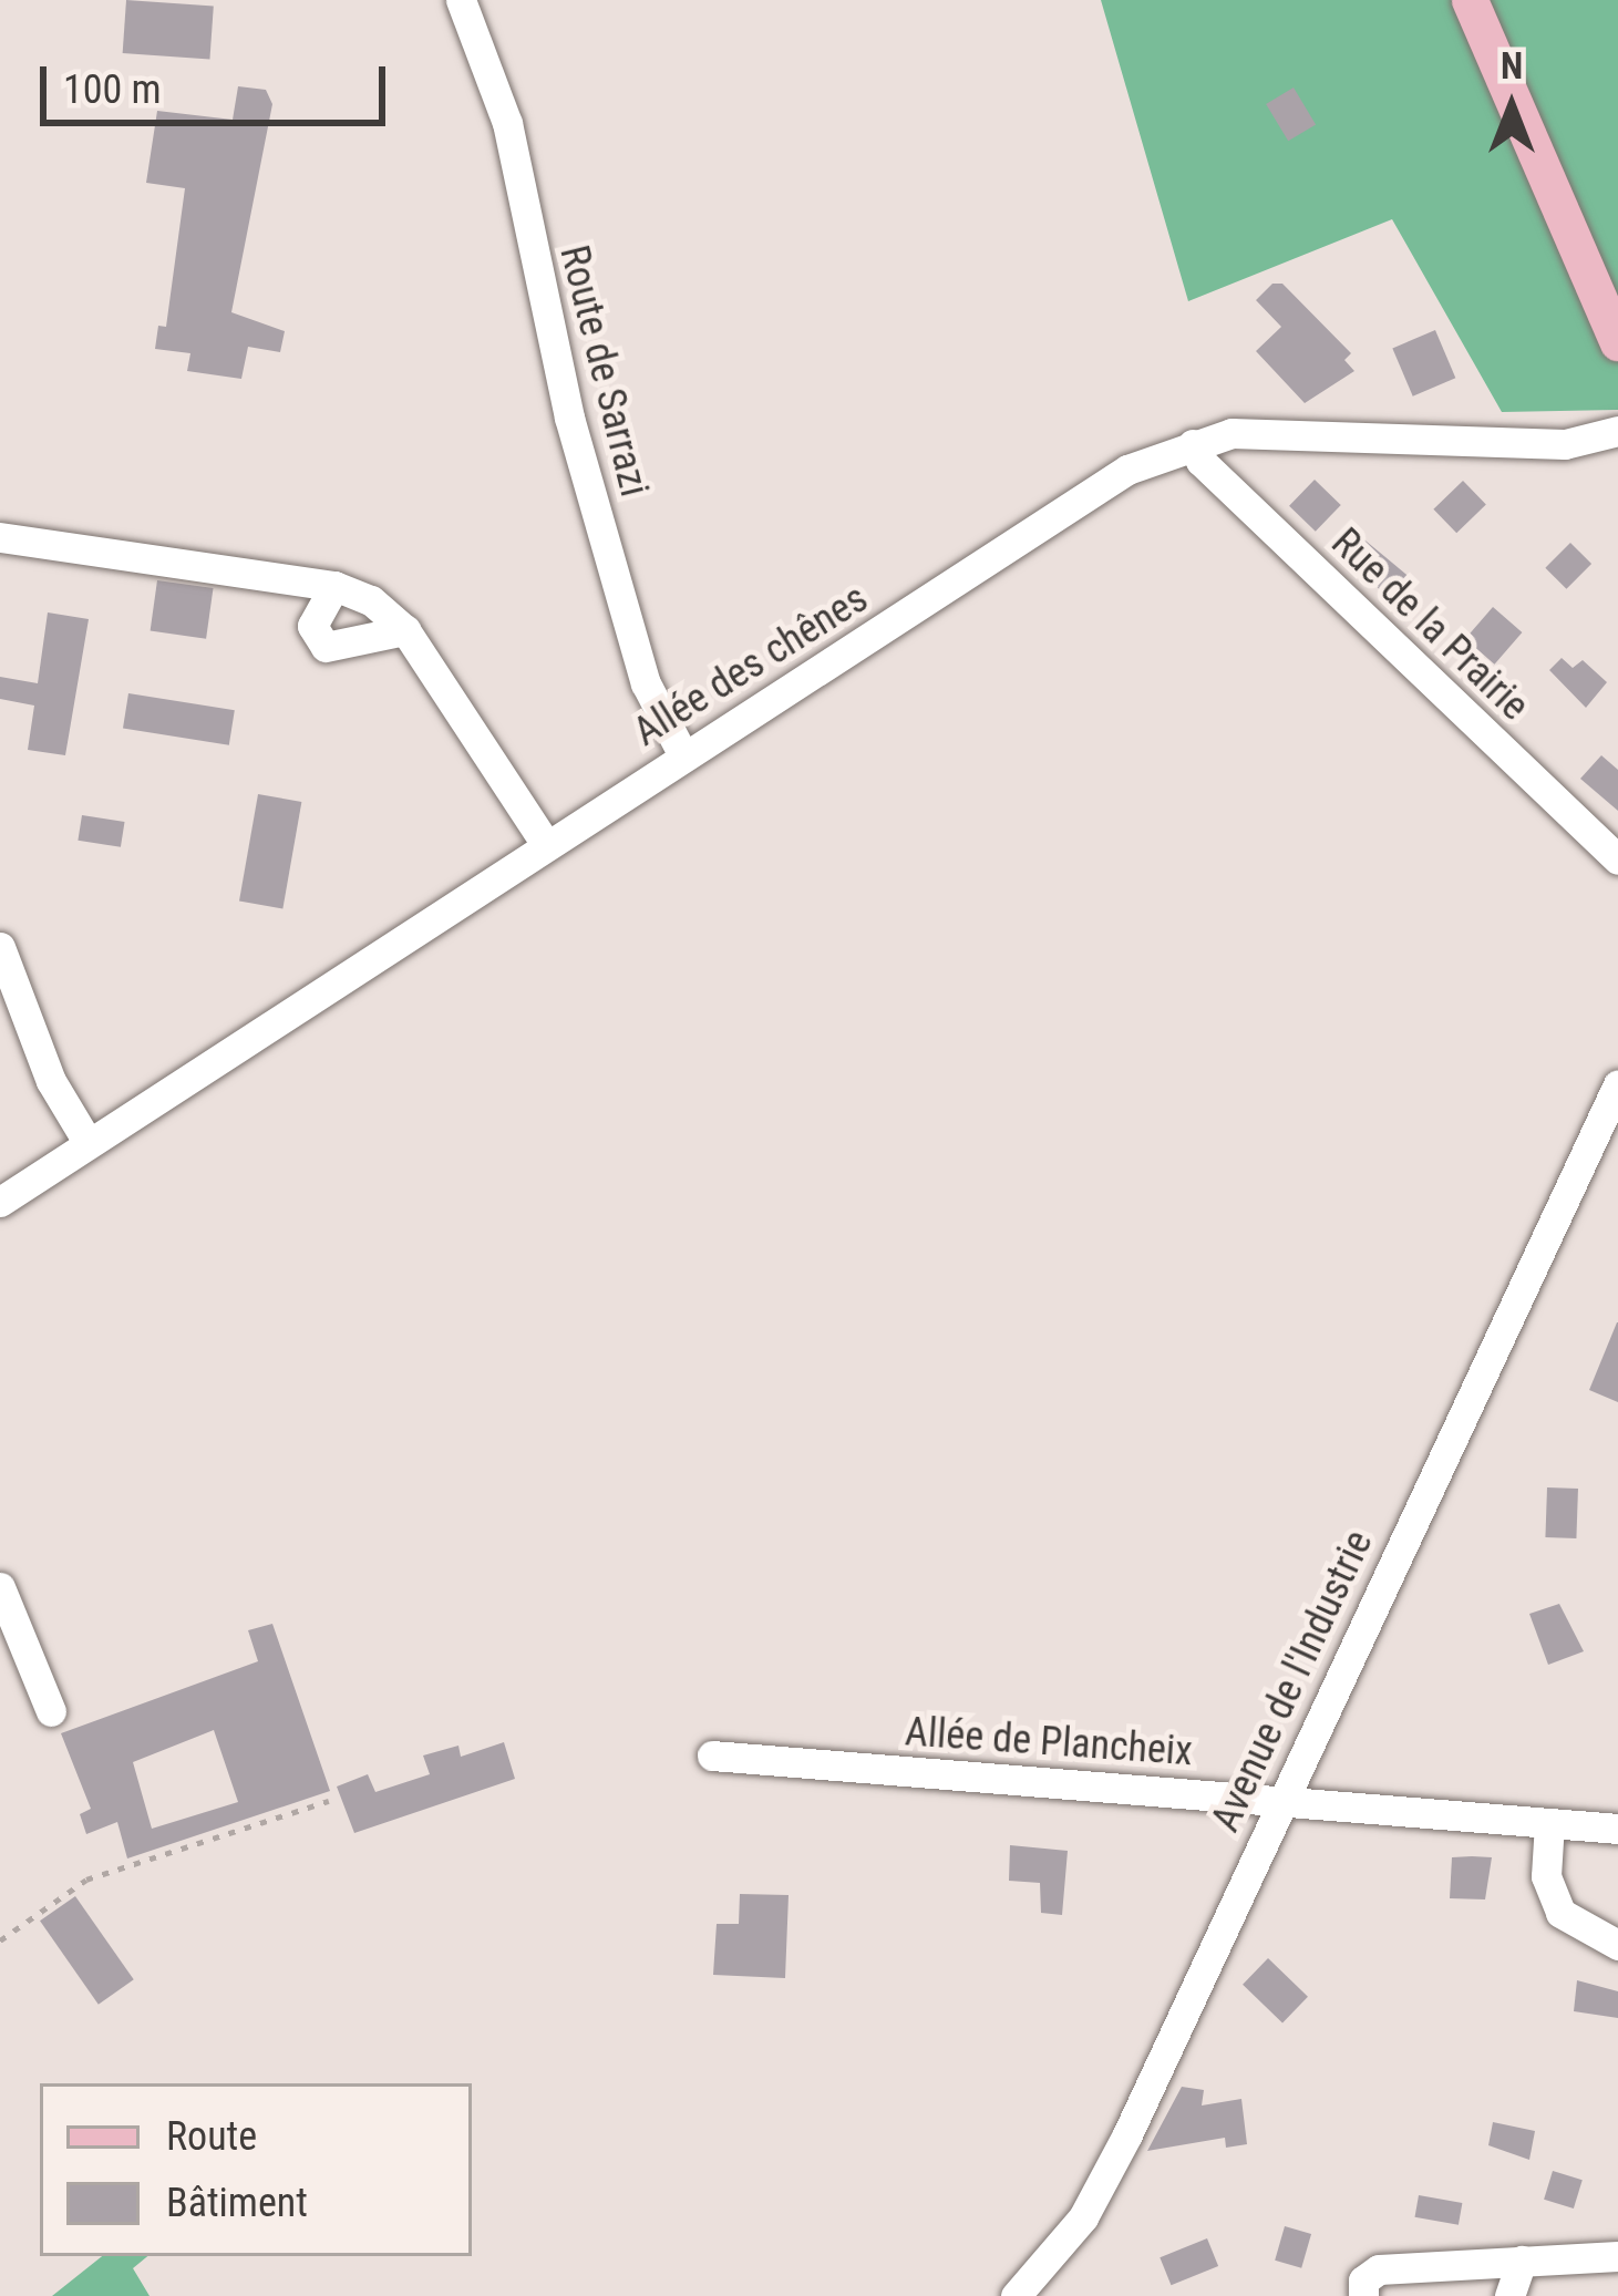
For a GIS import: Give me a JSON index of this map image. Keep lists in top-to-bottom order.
{
  "streets": {
    "street": [
      "Route de Sarrazi",
      "Rue de la Prairie",
      "Allée des chênes",
      "Avenue de l'Industrie",
      "Allée de Plancheix"
    ]
  },
  "crossings": [
    ["Route de Sarrazi", "Allée des chênes"],
    ["Rue de la Prairie", "Allée des chênes"],
    ["Avenue de l'Industrie", "Allée de Plancheix"]
  ],
  "legend": ["Route", "Bâtiment"],
  "scale_bar": "100 m",
  "north": "top"
}
